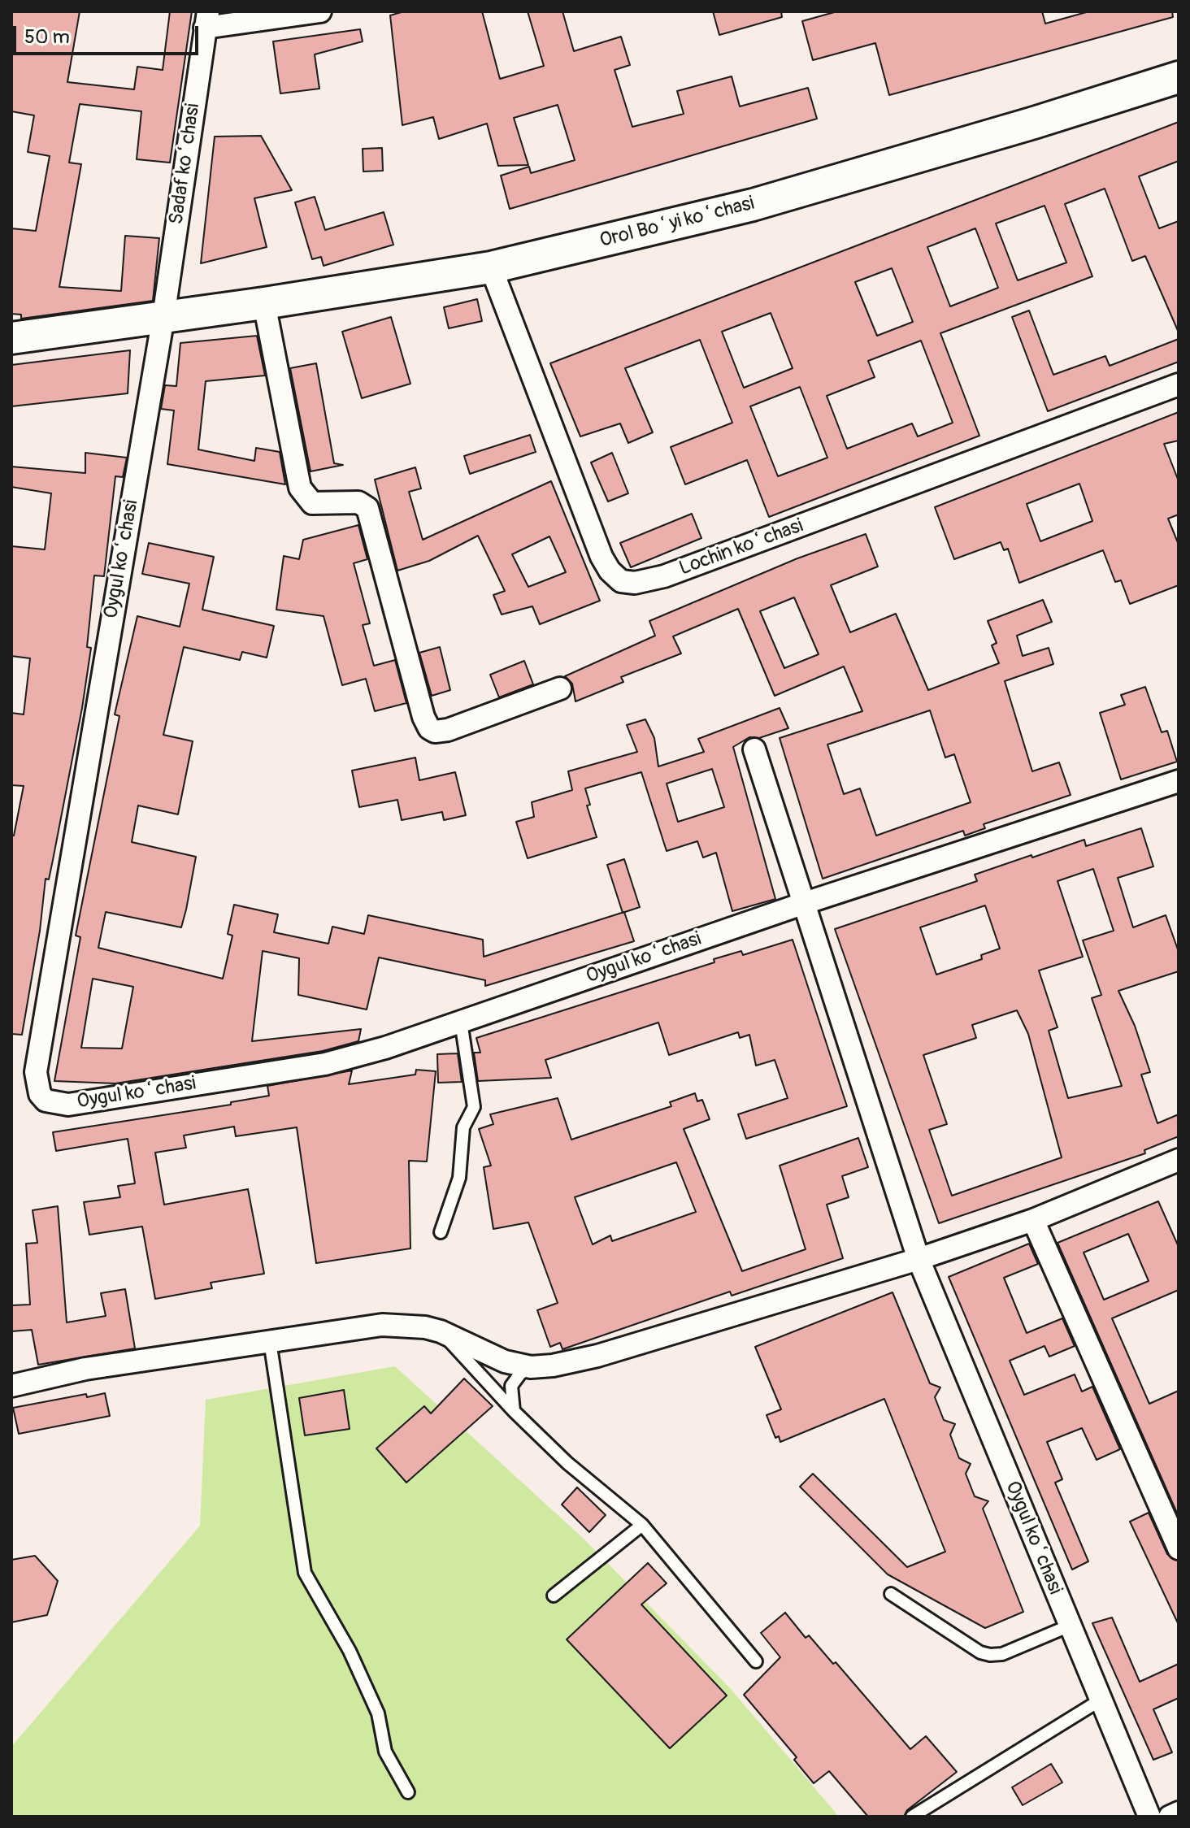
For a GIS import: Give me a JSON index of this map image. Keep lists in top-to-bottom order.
{
  "streets": {
    "street": [
      "Sadaf koʻchasi",
      "Orol Boʻyi koʻchasi",
      "Lochin koʻchasi",
      "Oygul koʻchasi"
    ]
  },
  "crossings": [
    ["Sadaf koʻchasi", "Orol Boʻyi koʻchasi"],
    ["Sadaf koʻchasi", "Oygul koʻchasi"],
    ["Orol Boʻyi koʻchasi", "Lochin koʻchasi"],
    ["Orol Boʻyi koʻchasi", "Oygul koʻchasi"]
  ],
  "scale_bar": "50 m"
}
